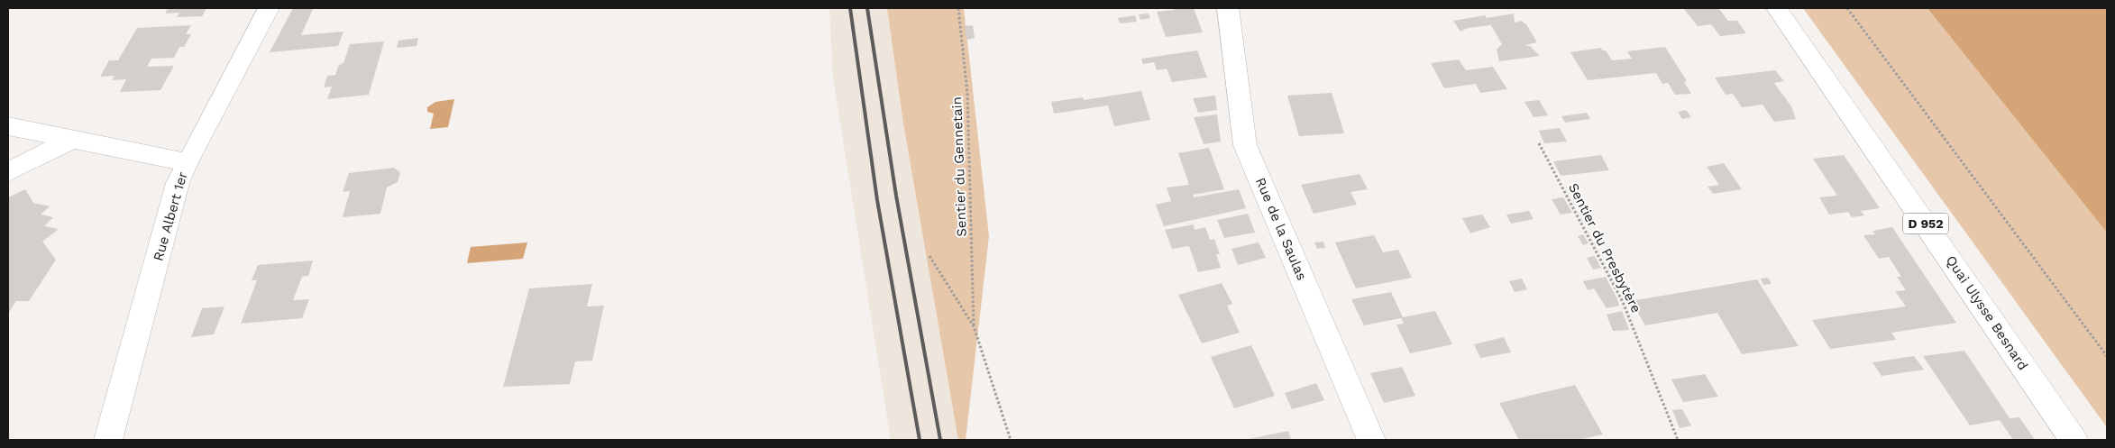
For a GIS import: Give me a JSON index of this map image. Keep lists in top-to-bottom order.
{
  "streets": {
    "street": [
      "Rue Albert 1er",
      "D 952",
      "Rue de la Saulas",
      "Quai Ulysse Besnard"
    ],
    "path": ["Sentier du Gennetain", "Sentier du Presbytère"]
  }
}
